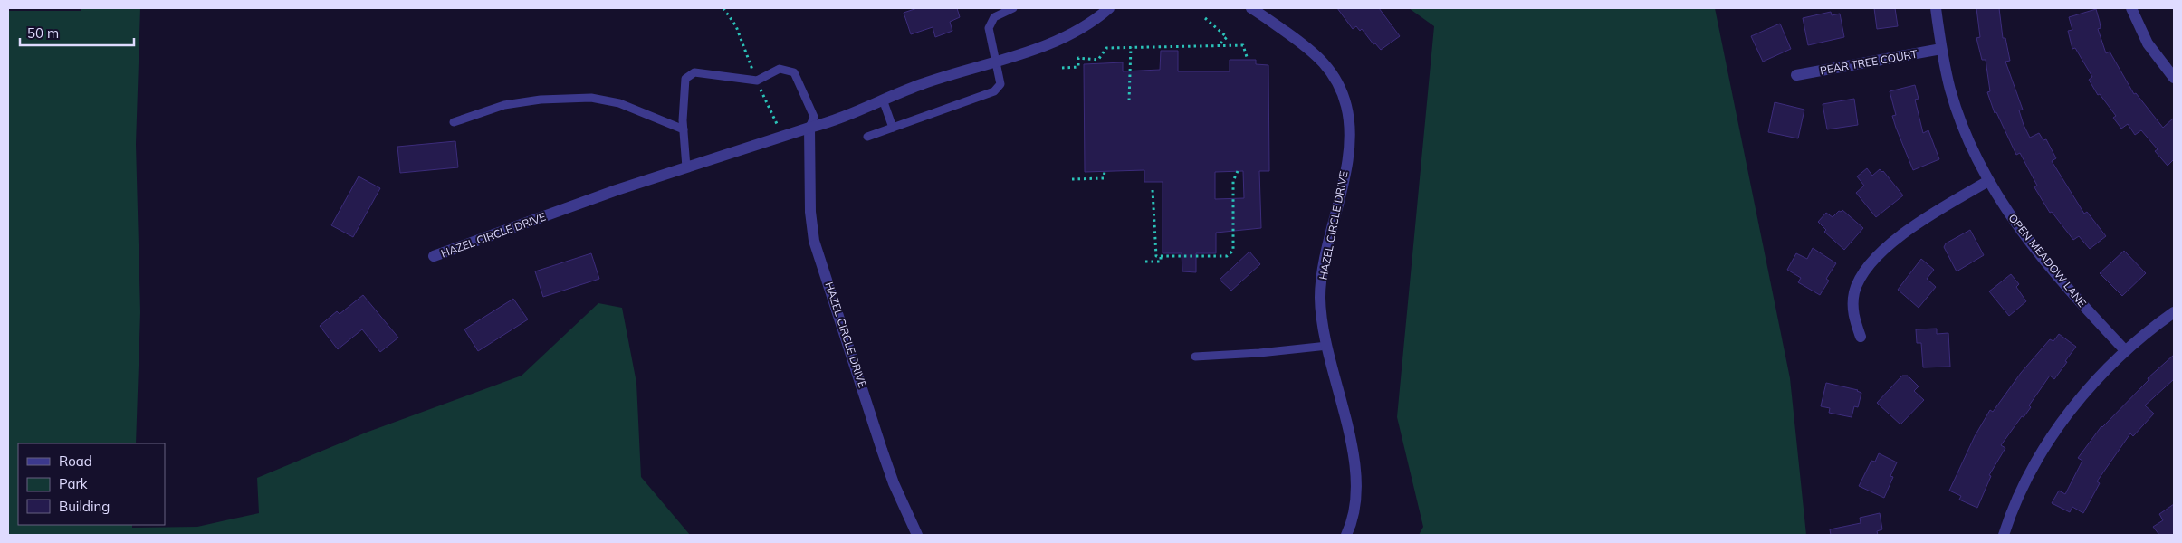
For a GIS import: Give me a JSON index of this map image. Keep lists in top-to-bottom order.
{
  "streets": {
    "street": ["PEAR TREE COURT", "HAZEL CIRCLE DRIVE", "OPEN MEADOW LANE"]
  },
  "crossings": [
    ["PEAR TREE COURT", "OPEN MEADOW LANE"]
  ],
  "legend": ["Road", "Park", "Building"],
  "scale_bar": "50 m"
}
